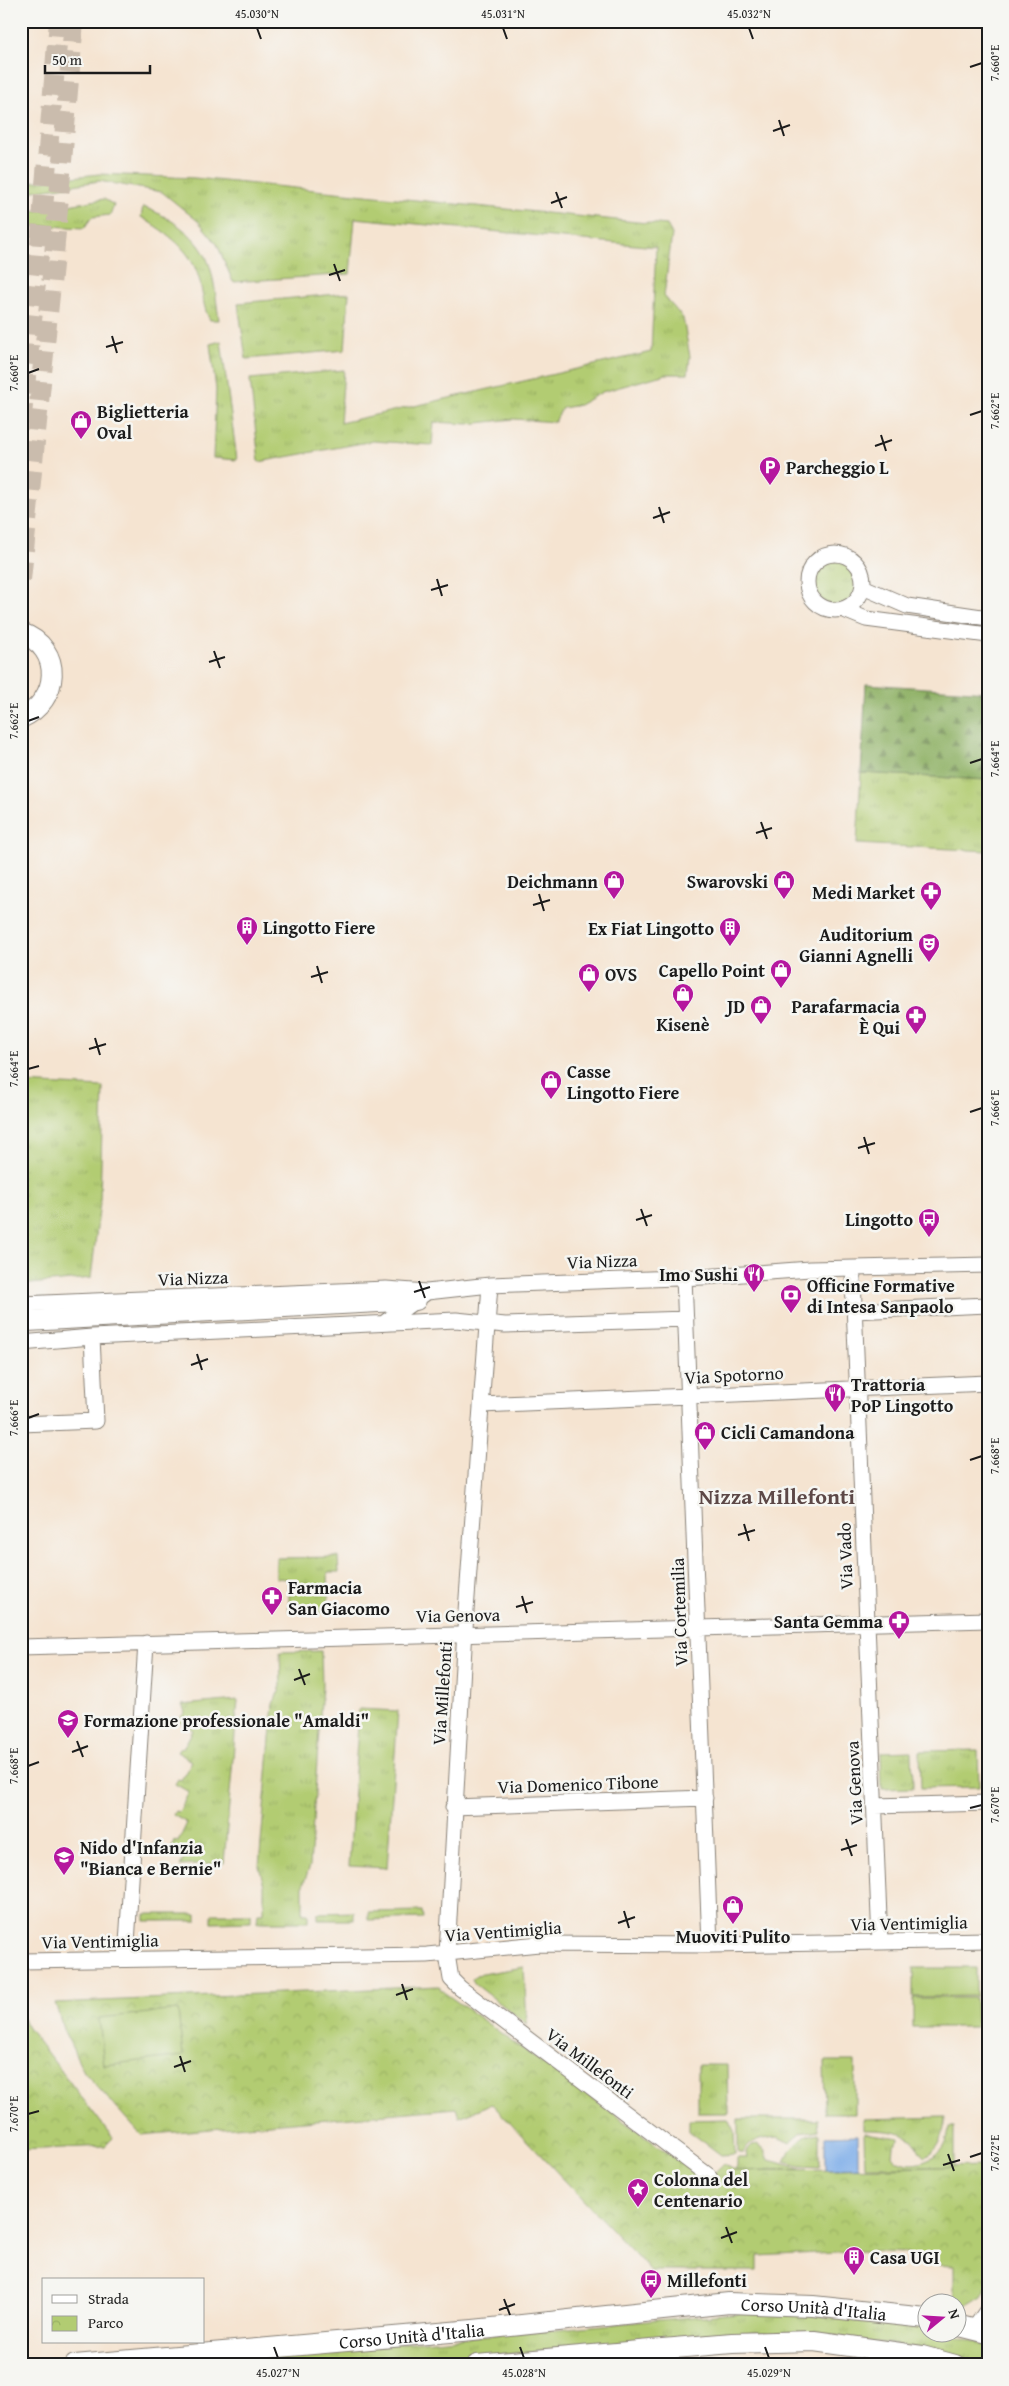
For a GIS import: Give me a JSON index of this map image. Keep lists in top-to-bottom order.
{
  "streets": {
    "main road": ["Corso Unità d'Italia"],
    "street": [
      "Via Nizza",
      "Via Spotorno",
      "Via Vado",
      "Via Cortemilia",
      "Via Genova",
      "Via Millefonti",
      "Via Domenico Tibone",
      "Via Ventimiglia"
    ]
  },
  "crossings": [
    ["Via Nizza", "Via Cortemilia"],
    ["Via Nizza", "Via Millefonti"],
    ["Via Spotorno", "Via Vado"],
    ["Via Spotorno", "Via Cortemilia"],
    ["Via Spotorno", "Via Millefonti"],
    ["Via Vado", "Via Genova"],
    ["Via Cortemilia", "Via Genova"],
    ["Via Cortemilia", "Via Domenico Tibone"],
    ["Via Cortemilia", "Via Ventimiglia"],
    ["Via Genova", "Via Millefonti"],
    ["Via Genova", "Via Ventimiglia"],
    ["Via Millefonti", "Via Domenico Tibone"],
    ["Via Millefonti", "Via Ventimiglia"]
  ],
  "districts": ["Nizza Millefonti"],
  "places": {
    "shop": [
      "Biglietteria Oval",
      "Deichmann",
      "Swarovski",
      "Capello Point",
      "OVS",
      "Kisenè",
      "JD",
      "Casse Lingotto Fiere",
      "Cicli Camandona",
      "Muoviti Pulito"
    ],
    "parking": ["Parcheggio L"],
    "pharmacy": [
      "Medi Market",
      "Parafarmacia È Qui",
      "Farmacia San Giacomo",
      "Santa Gemma"
    ],
    "building": ["Lingotto Fiere", "Ex Fiat Lingotto", "Casa UGI"],
    "theatre": ["Auditorium Gianni Agnelli"],
    "bus stop": ["Lingotto", "Millefonti"],
    "restaurant": ["Imo Sushi", "Trattoria PoP Lingotto"],
    "bank": ["Officine Formative di Intesa Sanpaolo"],
    "school or university": ["Formazione professionale \"Amaldi\"", "Nido d'Infanzia \"Bianca e Bernie\""],
    "place": ["Colonna del Centenario"]
  },
  "legend": ["Strada", "Parco"],
  "scale_bar": "50 m",
  "north": "right",
  "coordinates": [
    "45.030°N",
    "45.031°N",
    "45.032°N",
    "7.660°E",
    "7.662°E",
    "7.664°E",
    "7.666°E",
    "7.668°E",
    "7.670°E",
    "7.672°E",
    "45.027°N",
    "45.028°N",
    "45.029°N"
  ]
}
